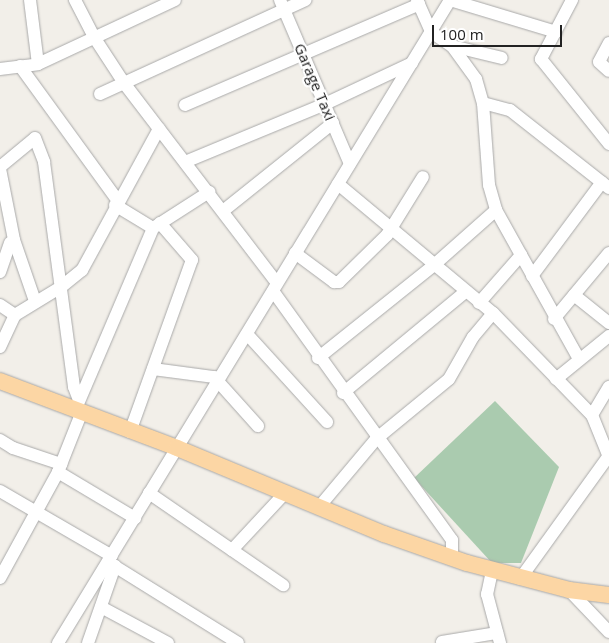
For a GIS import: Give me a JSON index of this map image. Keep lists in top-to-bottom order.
{
  "streets": {
    "street": ["Garage Taxi"]
  },
  "scale_bar": "100 m"
}
